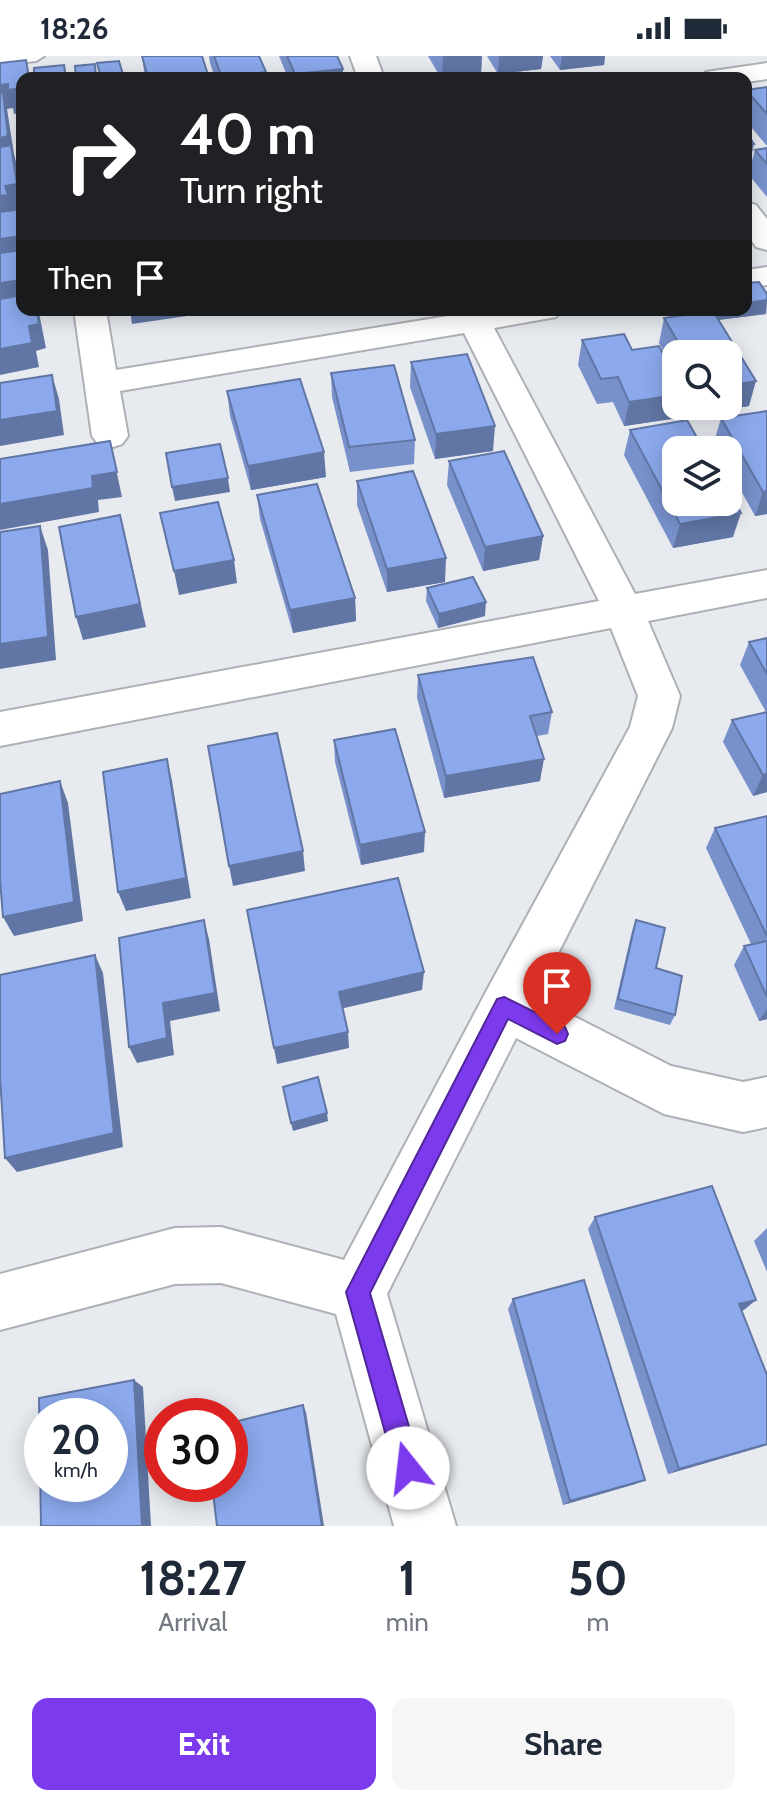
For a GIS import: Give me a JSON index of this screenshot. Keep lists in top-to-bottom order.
{
  "page": {
    "status": "18:26",
    "turn": ["40 m", "Turn right"],
    "then": "Then",
    "speed": "20 km/h",
    "limit": "30",
    "eta": [
      "18:27",
      "Arrival",
      "1",
      "min",
      "50",
      "m"
    ],
    "buttons": ["Exit", "Share"]
  }
}
